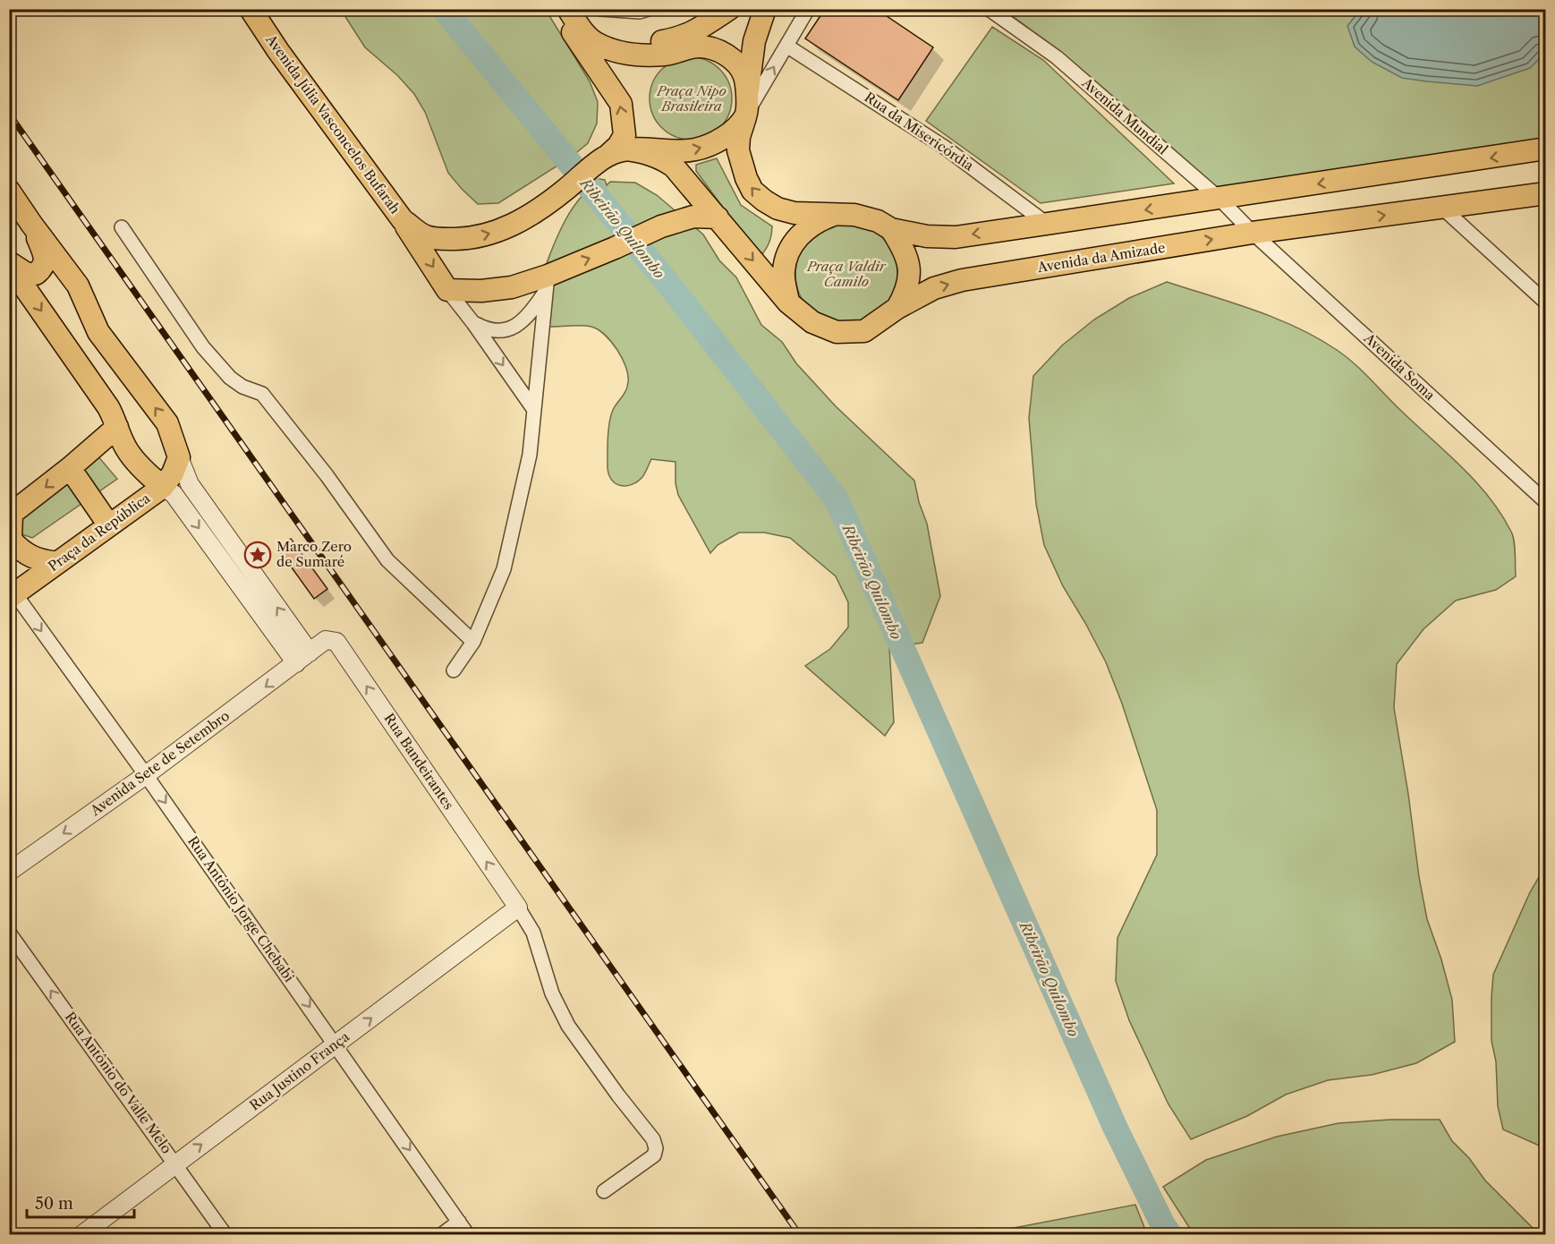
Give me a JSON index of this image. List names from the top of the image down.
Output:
{
  "streets": {
    "main road": ["Avenida Júlia Vasconcelos Bufarah", "Avenida da Amizade", "Praça da República"],
    "street": [
      "Avenida Mundial",
      "Rua da Misericórdia",
      "Avenida Soma",
      "Rua Bandeirantes",
      "Avenida Sete de Setembro",
      "Rua Antônio Jorge Chebabi",
      "Rua Justino França",
      "Rua Antônio do Valle Melo"
    ]
  },
  "crossings": [
    ["Avenida Mundial", "Avenida da Amizade"],
    ["Avenida Mundial", "Avenida Soma"],
    ["Avenida Júlia Vasconcelos Bufarah", "Avenida da Amizade"],
    ["Avenida da Amizade", "Avenida Soma"],
    ["Praça da República", "Rua Antônio Jorge Chebabi"],
    ["Rua Bandeirantes", "Avenida Sete de Setembro"],
    ["Rua Bandeirantes", "Rua Justino França"],
    ["Avenida Sete de Setembro", "Rua Antônio Jorge Chebabi"],
    ["Rua Antônio Jorge Chebabi", "Rua Justino França"],
    ["Rua Justino França", "Rua Antônio do Valle Melo"]
  ],
  "one_way": [
    "Avenida Sete de Setembro",
    "Rua Antônio Jorge Chebabi",
    "Rua Justino França",
    "Rua Antônio do Valle Melo"
  ],
  "water": ["Ribeirão Quilombo"],
  "parks": ["Praça Nipo Brasileira", "Praça Valdir Camilo"],
  "places": {
    "place": ["Marco Zero de Sumaré"]
  },
  "scale_bar": "50 m"
}
